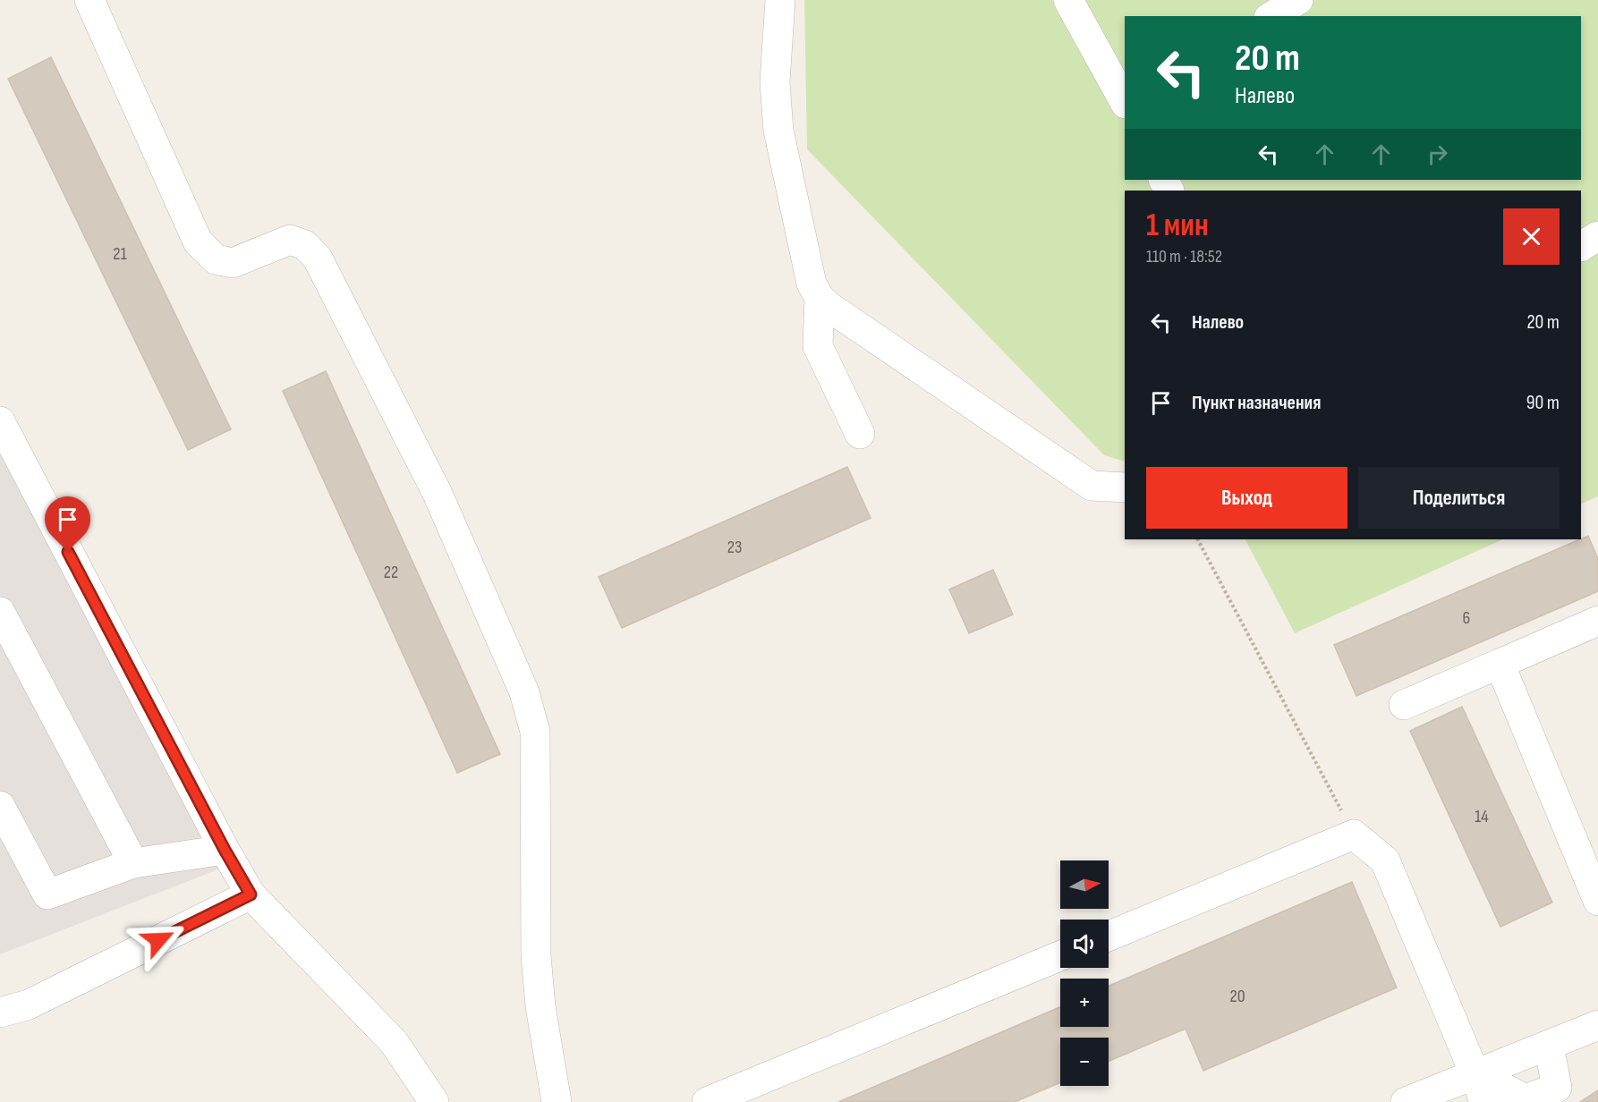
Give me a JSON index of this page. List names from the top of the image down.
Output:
{
  "house_numbers": [
    "21",
    "23",
    "22",
    "6",
    "14",
    "20"
  ],
  "north": "right",
  "page": {
    "turn": ["20 m", "Налево"],
    "heading": ["1 мин", "110 m · 18:52"],
    "list": [
      {
        "name": "Налево",
        "value": "20 m"
      },
      {
        "name": "Пункт назначения",
        "value": "90 m"
      }
    ],
    "buttons": ["Выход", "Поделиться"],
    "map_buttons": ["+", "−"]
  }
}
